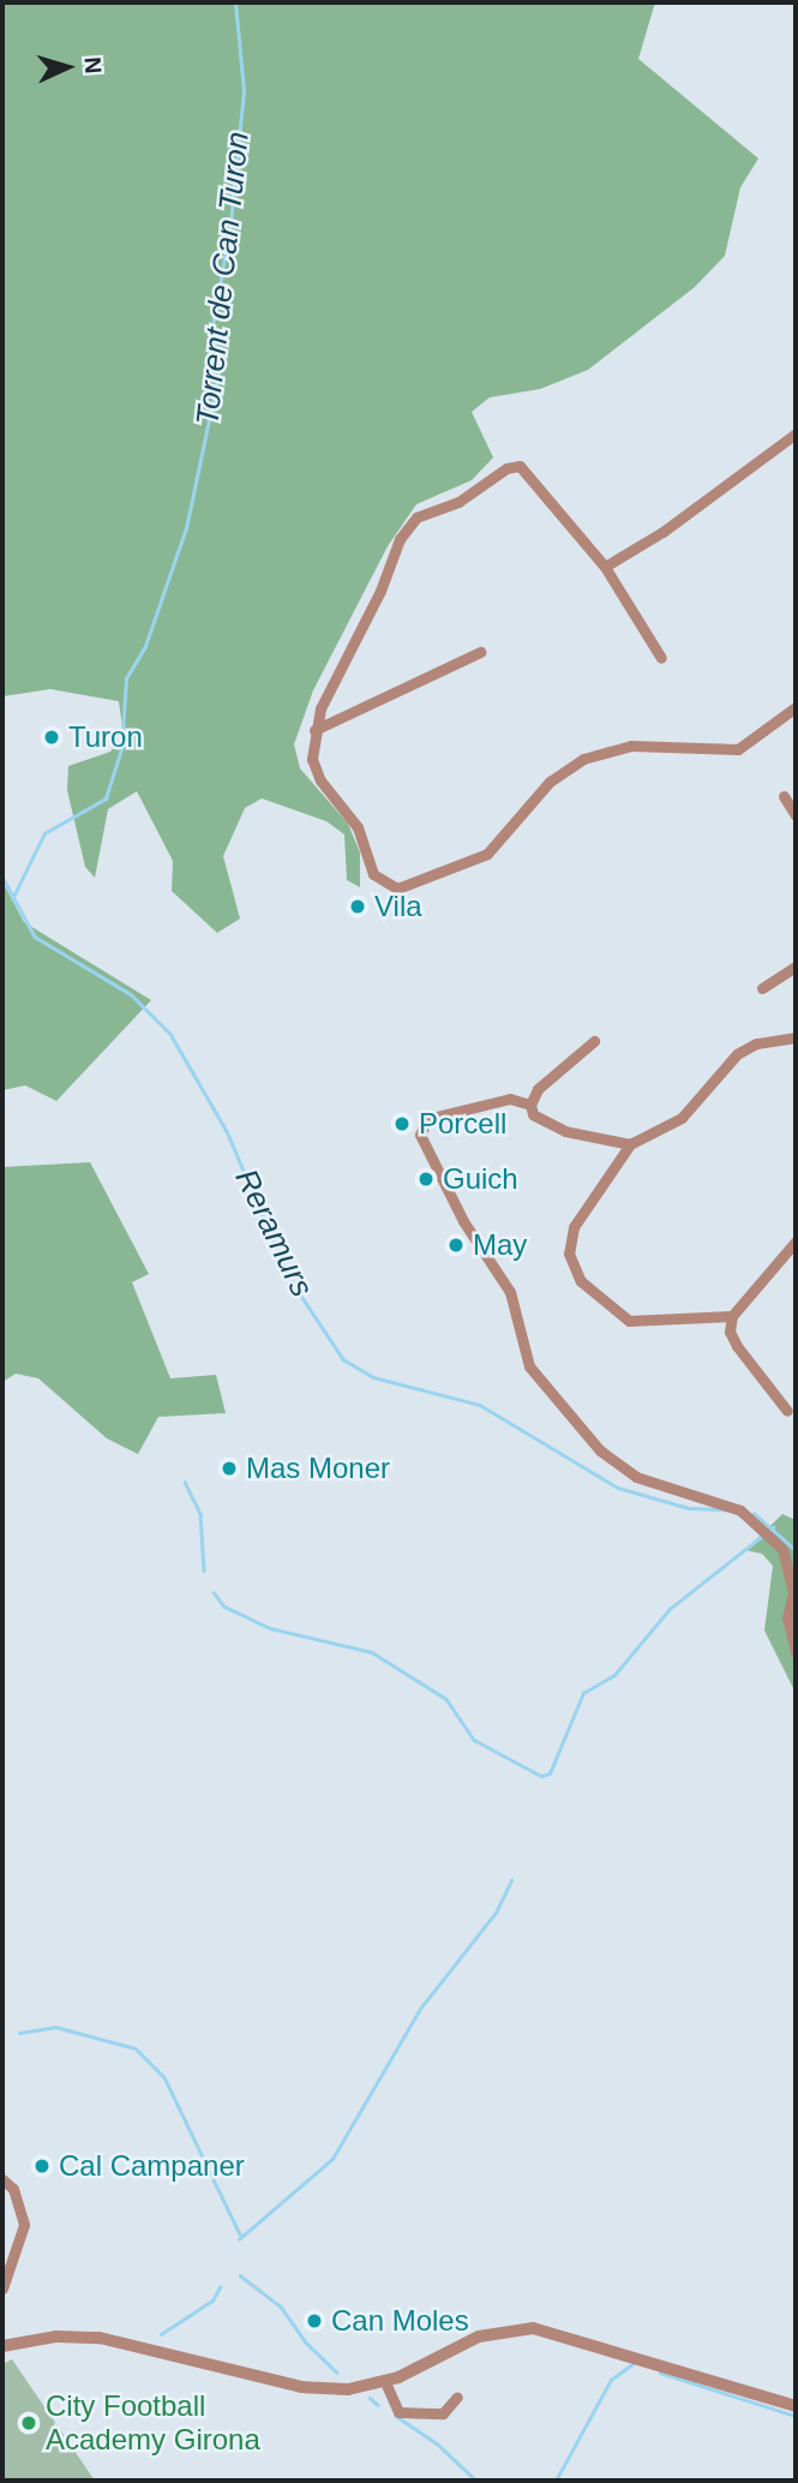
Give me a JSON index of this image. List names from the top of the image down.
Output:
{
  "water": ["Torrent de Can Turon", "Reramurs"],
  "places": [
    "Turon",
    "Vila",
    "Porcell",
    "Guich",
    "May",
    "Mas Moner",
    "Cal Campaner",
    "Can Moles",
    "City Football Academy Girona"
  ],
  "north": "right"
}
